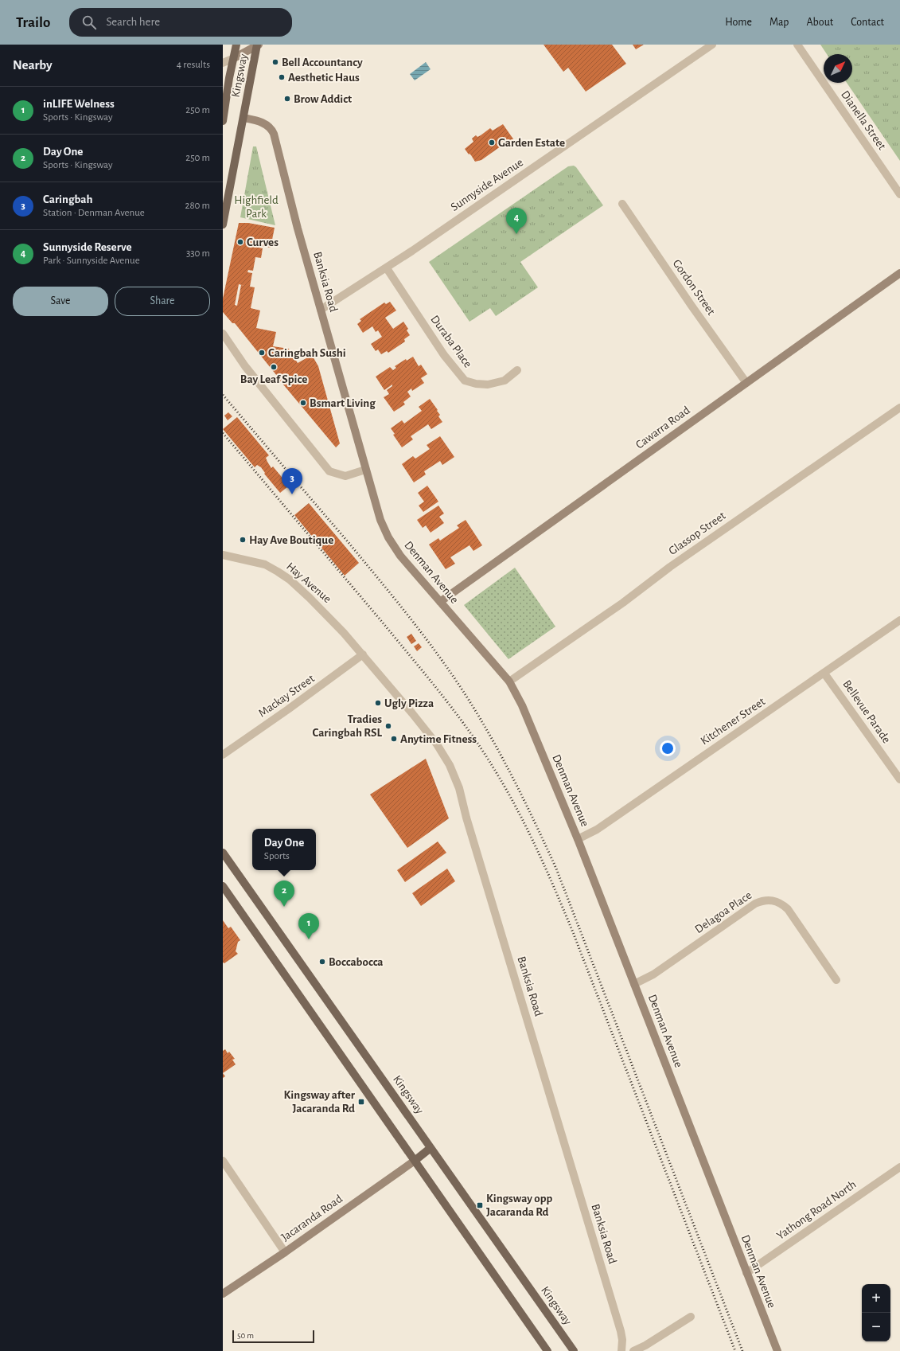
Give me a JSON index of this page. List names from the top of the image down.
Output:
{
  "streets": {
    "main road": ["Kingsway"],
    "street": [
      "Dianella Street",
      "Sunnyside Avenue",
      "Banksia Road",
      "Gordon Street",
      "Duraba Place",
      "Cawarra Road",
      "Glassop Street",
      "Denman Avenue",
      "Hay Avenue",
      "Mackay Street",
      "Bellevue Parade",
      "Kitchener Street",
      "Delagoa Place",
      "Yathong Road North",
      "Jacaranda Road"
    ]
  },
  "crossings": [
    ["Kingsway", "Banksia Road"],
    ["Sunnyside Avenue", "Banksia Road"],
    ["Sunnyside Avenue", "Duraba Place"],
    ["Banksia Road", "Denman Avenue"],
    ["Banksia Road", "Hay Avenue"],
    ["Banksia Road", "Mackay Street"],
    ["Gordon Street", "Cawarra Road"],
    ["Cawarra Road", "Denman Avenue"],
    ["Glassop Street", "Denman Avenue"],
    ["Denman Avenue", "Kitchener Street"],
    ["Denman Avenue", "Delagoa Place"],
    ["Denman Avenue", "Yathong Road North"],
    ["Hay Avenue", "Mackay Street"],
    ["Bellevue Parade", "Kitchener Street"]
  ],
  "parks": ["Highfield Park"],
  "places": {
    "other": [
      "Bell Accountancy",
      "Aesthetic Haus",
      "Brow Addict",
      "Garden Estate",
      "Curves",
      "Caringbah Sushi",
      "Bay Leaf Spice",
      "Bsmart Living",
      "Hay Ave Boutique",
      "Ugly Pizza",
      "Tradies Caringbah RSL",
      "Anytime Fitness",
      "Boccabocca"
    ],
    "transit": ["Kingsway after Jacaranda Rd", "Kingsway opp Jacaranda Rd"]
  },
  "scale_bar": "50 m",
  "north": "top right",
  "page": {
    "header": "Trailo",
    "search": "Search here",
    "nav": [
      "Home",
      "Map",
      "About",
      "Contact"
    ],
    "heading": ["Nearby", "4 results"],
    "list": [
      {
        "mark": "1",
        "name": "inLIFE Welness",
        "note": "Sports · Kingsway",
        "value": "250 m"
      },
      {
        "mark": "2",
        "name": "Day One",
        "note": "Sports · Kingsway",
        "value": "250 m"
      },
      {
        "mark": "3",
        "name": "Caringbah",
        "note": "Station · Denman Avenue",
        "value": "280 m"
      },
      {
        "mark": "4",
        "name": "Sunnyside Reserve",
        "note": "Park · Sunnyside Avenue",
        "value": "330 m"
      }
    ],
    "pins": [
      "4",
      "3",
      "2",
      "1"
    ],
    "buttons": ["Save", "Share"],
    "popup": ["Day One", "Sports"],
    "map_buttons": ["+", "−"],
    "scale": "50 m"
  }
}
